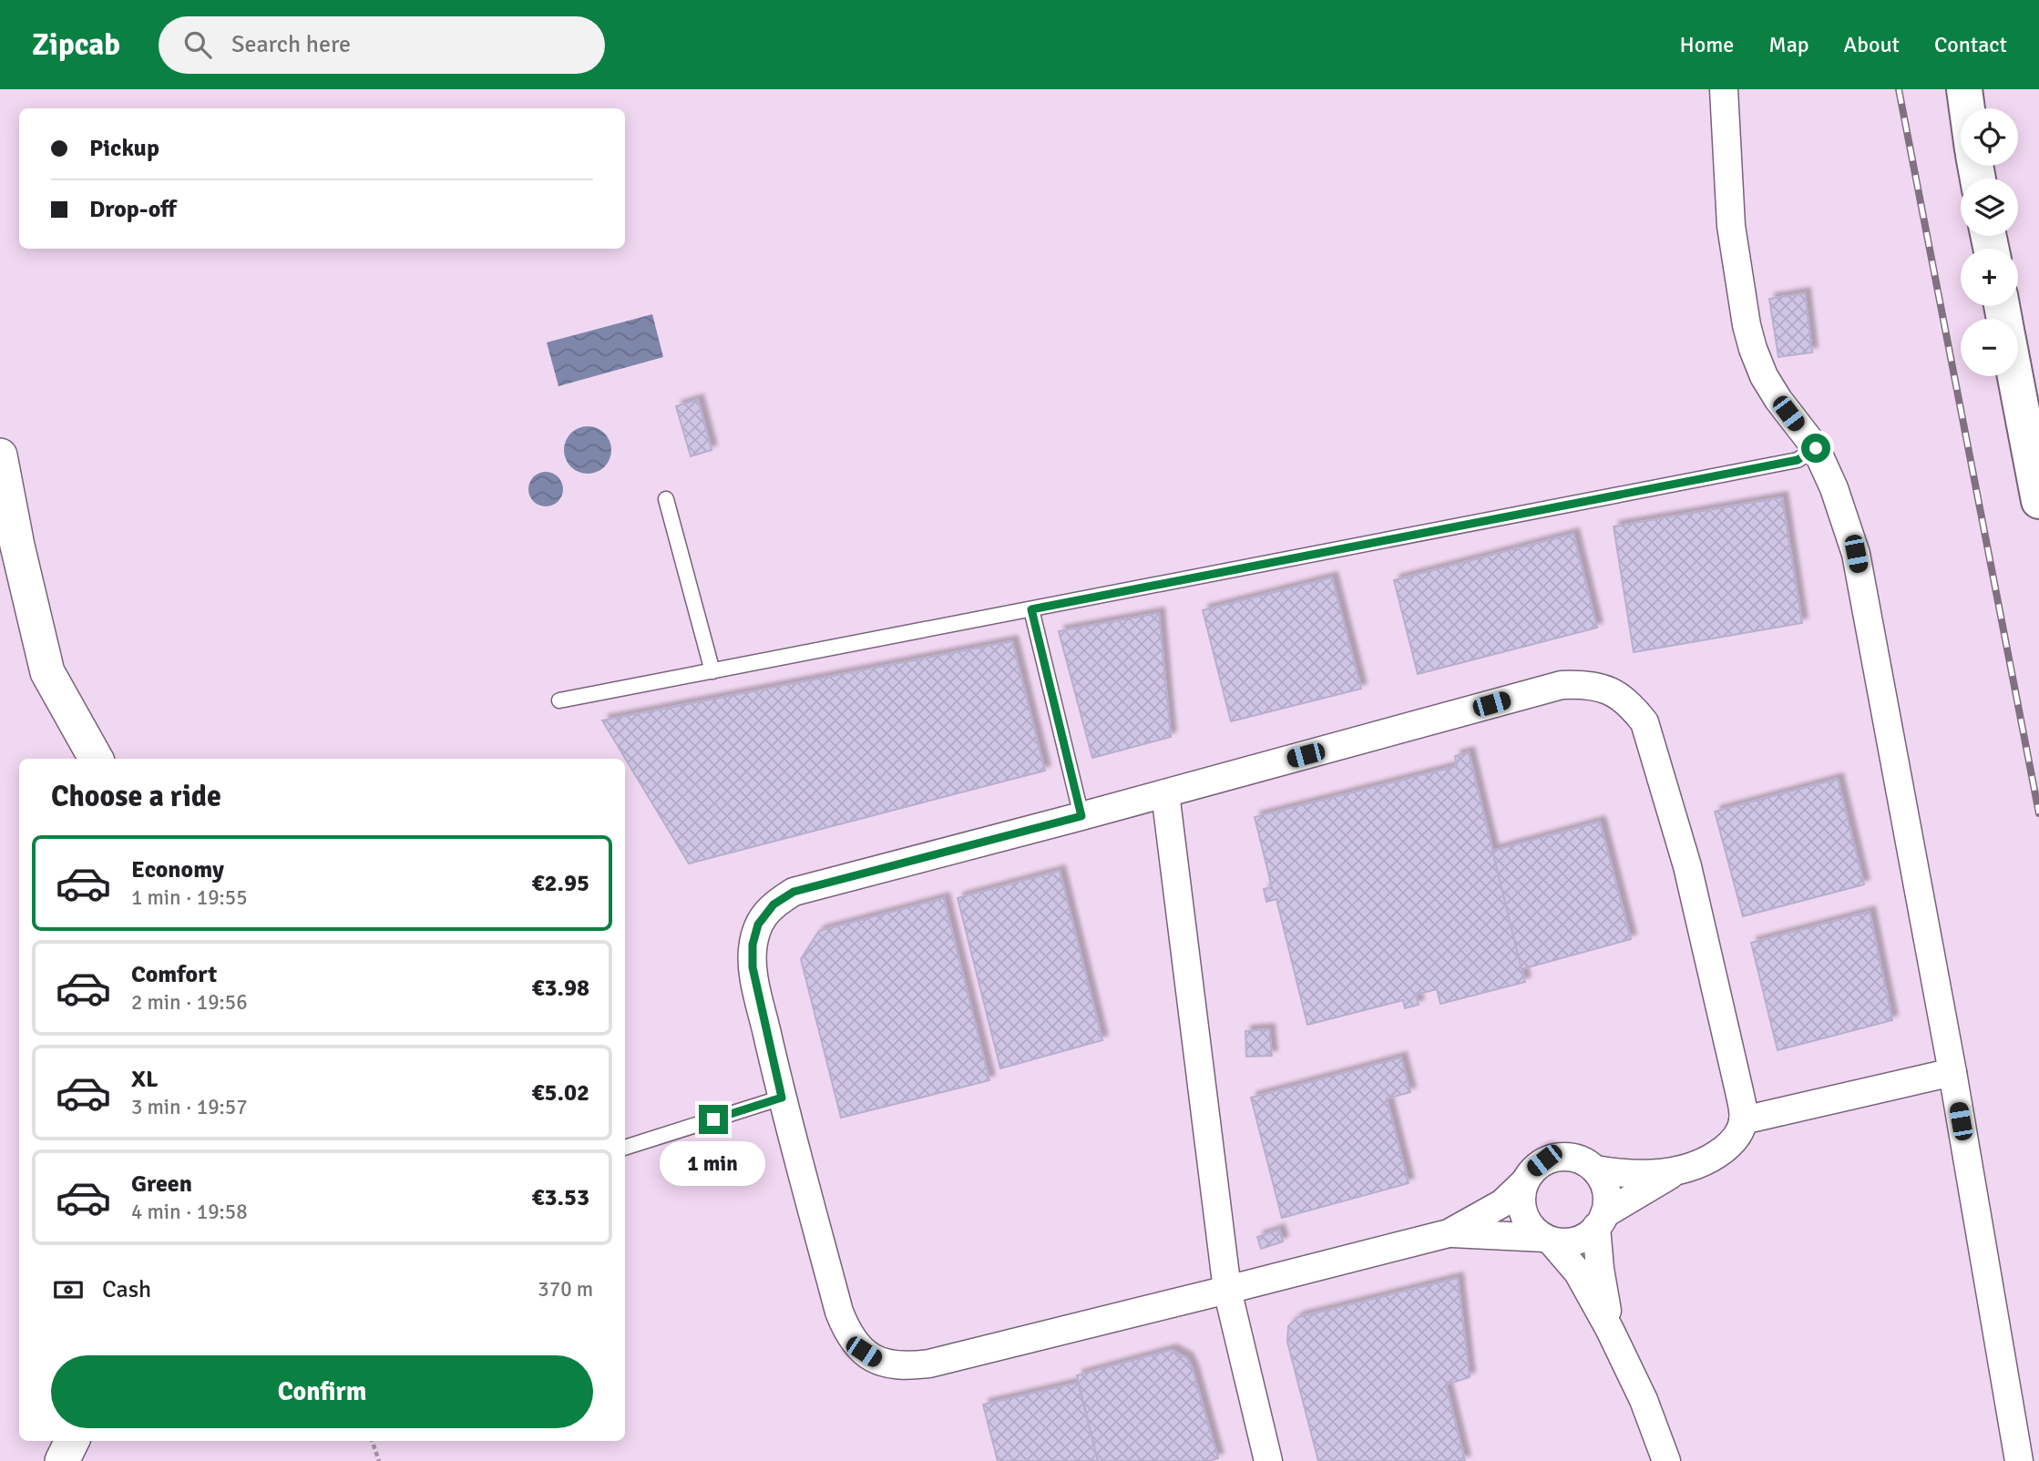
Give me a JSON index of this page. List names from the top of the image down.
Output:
{
  "page": {
    "header": "Zipcab",
    "search": "Search here",
    "nav": [
      "Home",
      "Map",
      "About",
      "Contact"
    ],
    "map_buttons": ["+", "−"],
    "banner": ["Pickup", "Drop-off"],
    "heading": "Choose a ride",
    "list": [
      {
        "name": "Economy",
        "note": "1 min · 19:55",
        "value": "€2.95"
      },
      {
        "name": "Comfort",
        "note": "2 min · 19:56",
        "value": "€3.98"
      },
      {
        "name": "XL",
        "note": "3 min · 19:57",
        "value": "€5.02"
      },
      {
        "name": "Green",
        "note": "4 min · 19:58",
        "value": "€3.53"
      }
    ],
    "bubble": "1 min",
    "pay": ["Cash", "370 m"],
    "buttons": "Confirm"
  }
}
